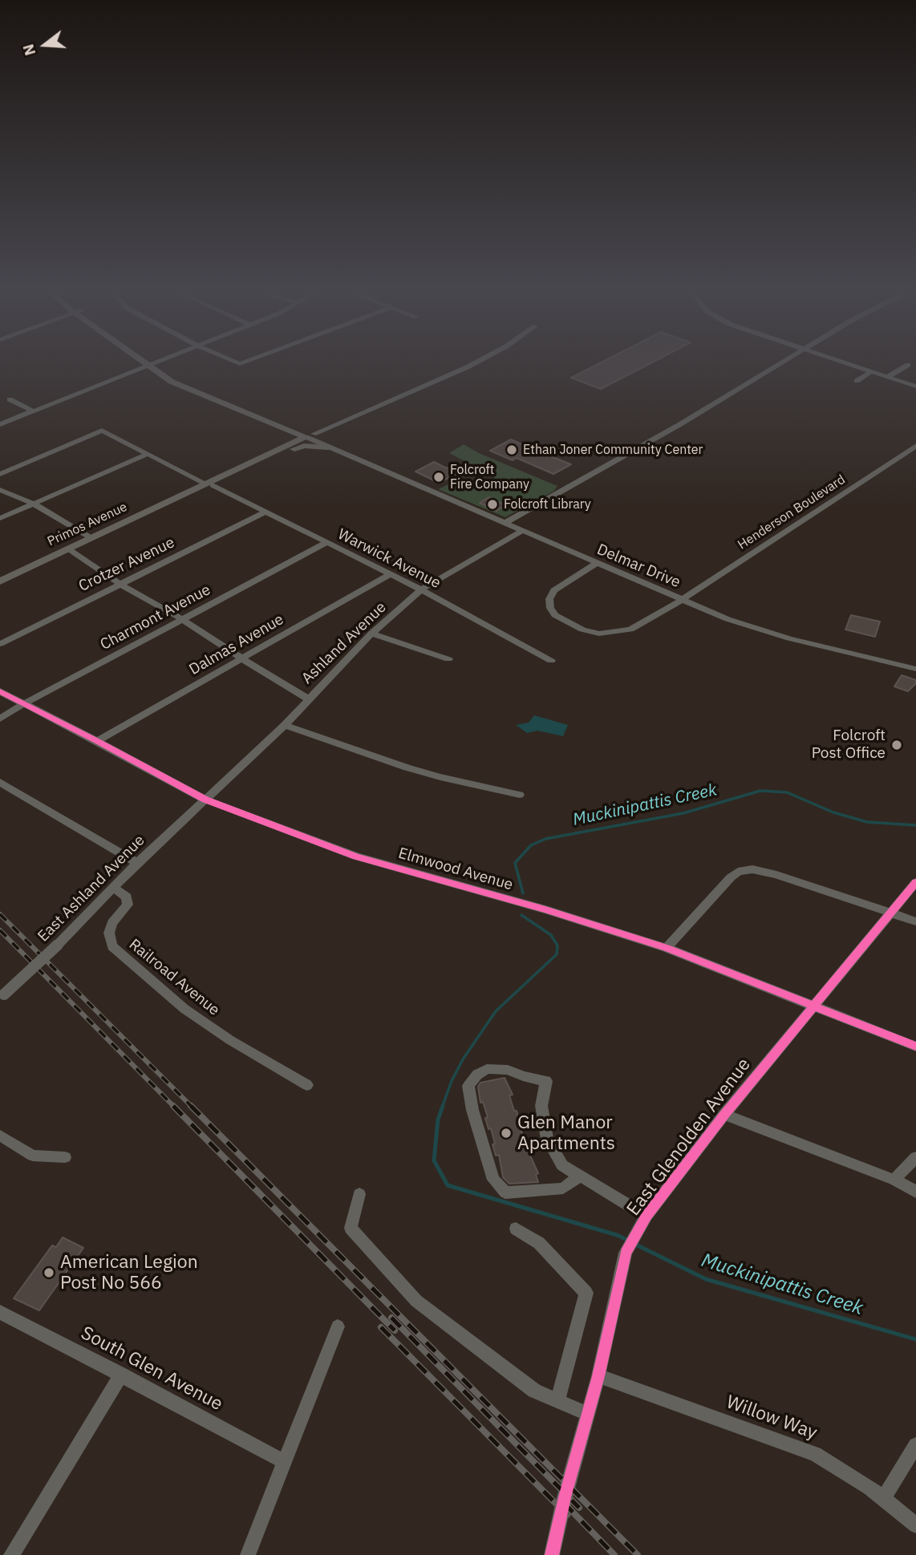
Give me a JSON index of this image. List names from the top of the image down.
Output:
{
  "streets": {
    "main road": ["Primos Avenue"],
    "street": [
      "Henderson Boulevard",
      "Warwick Avenue",
      "Crotzer Avenue",
      "Delmar Drive",
      "Charmont Avenue",
      "Ashland Avenue",
      "Dalmas Avenue",
      "Elmwood Avenue",
      "East Ashland Avenue",
      "Railroad Avenue",
      "East Glenolden Avenue",
      "South Glen Avenue",
      "Willow Way"
    ]
  },
  "crossings": [
    ["Henderson Boulevard", "Delmar Drive"],
    ["Primos Avenue", "Warwick Avenue"],
    ["Primos Avenue", "Delmar Drive"],
    ["Warwick Avenue", "Crotzer Avenue"],
    ["Warwick Avenue", "Charmont Avenue"],
    ["Warwick Avenue", "Ashland Avenue"],
    ["Warwick Avenue", "Dalmas Avenue"],
    ["Delmar Drive", "Ashland Avenue"],
    ["Charmont Avenue", "Elmwood Avenue"],
    ["Ashland Avenue", "Elmwood Avenue"],
    ["Ashland Avenue", "East Ashland Avenue"],
    ["Dalmas Avenue", "Elmwood Avenue"],
    ["Elmwood Avenue", "East Ashland Avenue"],
    ["Elmwood Avenue", "East Glenolden Avenue"],
    ["East Ashland Avenue", "Railroad Avenue"],
    ["East Glenolden Avenue", "Willow Way"]
  ],
  "water": ["Muckinipattis Creek"],
  "places": [
    "Ethan Joner Community Center",
    "Folcroft Fire Company",
    "Folcroft Library",
    "Folcroft Post Office",
    "Glen Manor Apartments",
    "American Legion Post No 566"
  ],
  "north": "left"
}
